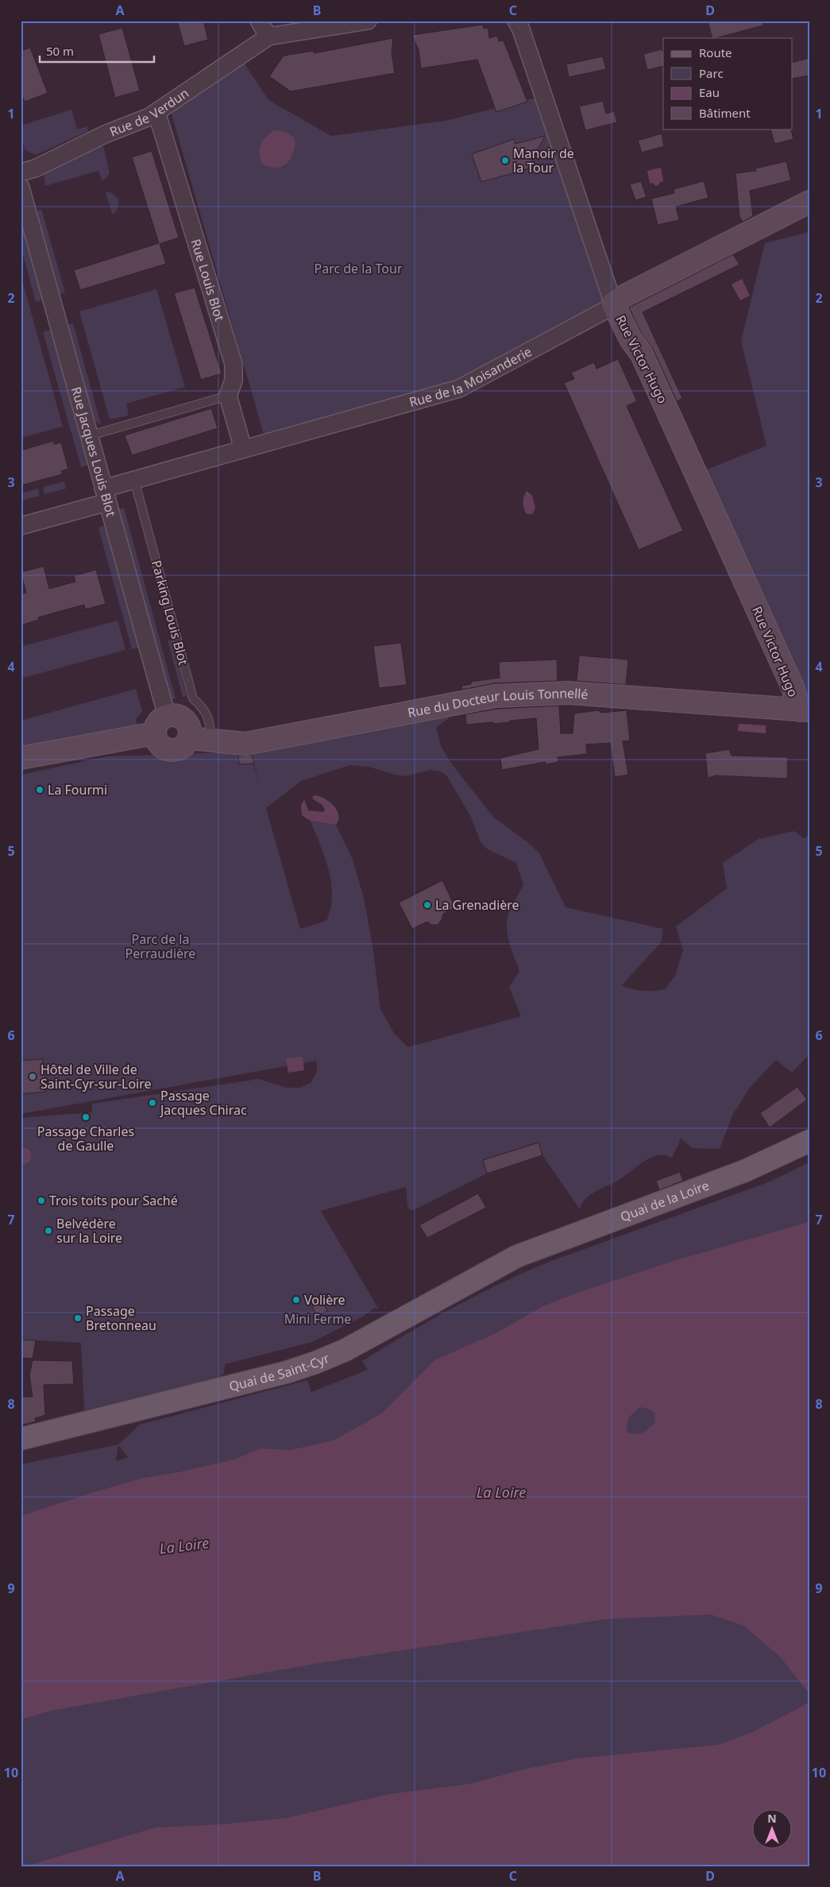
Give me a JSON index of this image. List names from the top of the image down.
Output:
{
  "streets": {
    "main road": ["Quai de la Loire", "Quai de Saint-Cyr"],
    "street": [
      "Rue de Verdun",
      "Rue Louis Blot",
      "Rue Victor Hugo",
      "Rue de la Moisanderie",
      "Rue Jacques Louis Blot",
      "Rue du Docteur Louis Tonnellé"
    ],
    "lane": ["Parking Louis Blot"]
  },
  "crossings": [
    ["Rue de Verdun", "Rue Louis Blot"],
    ["Rue Louis Blot", "Rue de la Moisanderie"],
    ["Rue Victor Hugo", "Rue de la Moisanderie"],
    ["Rue Victor Hugo", "Rue du Docteur Louis Tonnellé"],
    ["Rue de la Moisanderie", "Rue Jacques Louis Blot"],
    ["Rue de la Moisanderie", "Parking Louis Blot"],
    ["Parking Louis Blot", "Rue du Docteur Louis Tonnellé"],
    ["Quai de la Loire", "Quai de Saint-Cyr"]
  ],
  "water": ["La Loire"],
  "parks": ["Parc de la Tour", "Parc de la Perraudière", "Mini Ferme"],
  "places": [
    "Manoir de la Tour",
    "La Fourmi",
    "La Grenadière",
    "Hôtel de Ville de Saint-Cyr-sur-Loire",
    "Passage Jacques Chirac",
    "Passage Charles de Gaulle",
    "Trois toits pour Saché",
    "Belvédère sur la Loire",
    "Volière",
    "Passage Bretonneau"
  ],
  "legend": [
    "Route",
    "Parc",
    "Eau",
    "Bâtiment"
  ],
  "scale_bar": "50 m",
  "north": "top",
  "grid": {
    "columns": [
      "A",
      "B",
      "C",
      "D"
    ],
    "rows": [
      "1",
      "2",
      "3",
      "4",
      "5",
      "6",
      "7",
      "8",
      "9",
      "10"
    ]
  }
}
